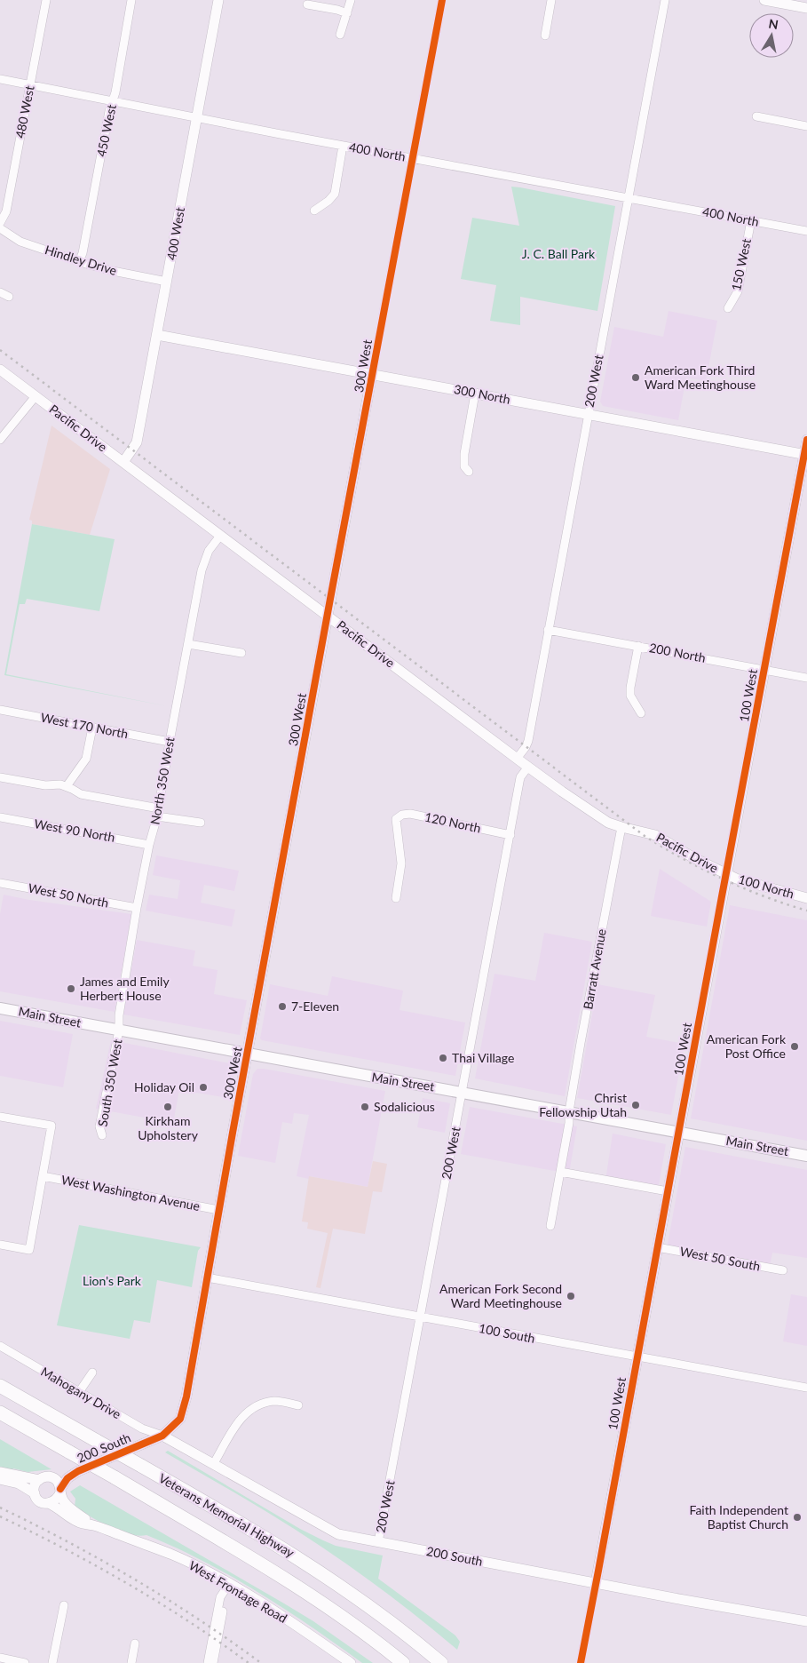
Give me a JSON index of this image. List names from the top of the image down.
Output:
{
  "streets": {
    "highway": ["Veterans Memorial Highway"],
    "main road": ["Main Street"],
    "street": [
      "480 West",
      "450 West",
      "400 North",
      "400 West",
      "Hindley Drive",
      "150 West",
      "300 West",
      "200 West",
      "300 North",
      "Pacific Drive",
      "200 North",
      "100 West",
      "West 170 North",
      "North 350 West",
      "120 North",
      "West 90 North",
      "100 North",
      "West 50 North",
      "Barratt Avenue",
      "South 350 West",
      "West Washington Avenue",
      "West 50 South",
      "100 South",
      "Mahogany Drive",
      "200 South",
      "West Frontage Road"
    ]
  },
  "crossings": [
    ["480 West", "400 North"],
    ["450 West", "400 North"],
    ["450 West", "Hindley Drive"],
    ["400 North", "400 West"],
    ["400 North", "150 West"],
    ["400 North", "300 West"],
    ["400 North", "200 West"],
    ["400 West", "Hindley Drive"],
    ["400 West", "300 North"],
    ["400 West", "Pacific Drive"],
    ["300 West", "300 North"],
    ["300 West", "Pacific Drive"],
    ["300 West", "Main Street"],
    ["300 West", "West Washington Avenue"],
    ["300 West", "100 South"],
    ["300 West", "Mahogany Drive"],
    ["300 West", "200 South"],
    ["200 West", "300 North"],
    ["200 West", "Pacific Drive"],
    ["200 West", "200 North"],
    ["200 West", "120 North"],
    ["200 West", "Main Street"],
    ["200 West", "100 South"],
    ["200 West", "200 South"],
    ["300 North", "100 West"],
    ["Pacific Drive", "100 West"],
    ["Pacific Drive", "North 350 West"],
    ["Pacific Drive", "100 North"],
    ["Pacific Drive", "Barratt Avenue"],
    ["200 North", "100 West"],
    ["100 West", "100 North"],
    ["100 West", "Main Street"],
    ["100 West", "West 50 South"],
    ["100 West", "100 South"],
    ["100 West", "200 South"],
    ["West 170 North", "North 350 West"],
    ["North 350 West", "West 90 North"],
    ["North 350 West", "West 50 North"],
    ["North 350 West", "Main Street"],
    ["North 350 West", "South 350 West"],
    ["Barratt Avenue", "Main Street"],
    ["Main Street", "South 350 West"],
    ["Mahogany Drive", "200 South"],
    ["200 South", "West Frontage Road"]
  ],
  "parks": ["J. C. Ball Park", "Lion's Park"],
  "places": [
    "American Fork Third Ward Meetinghouse",
    "James and Emily Herbert House",
    "7-Eleven",
    "American Fork Post Office",
    "Thai Village",
    "Holiday Oil",
    "Christ Fellowship Utah",
    "Kirkham Upholstery",
    "Sodalicious",
    "American Fork Second Ward Meetinghouse",
    "Faith Independent Baptist Church"
  ],
  "north": "top"
}
